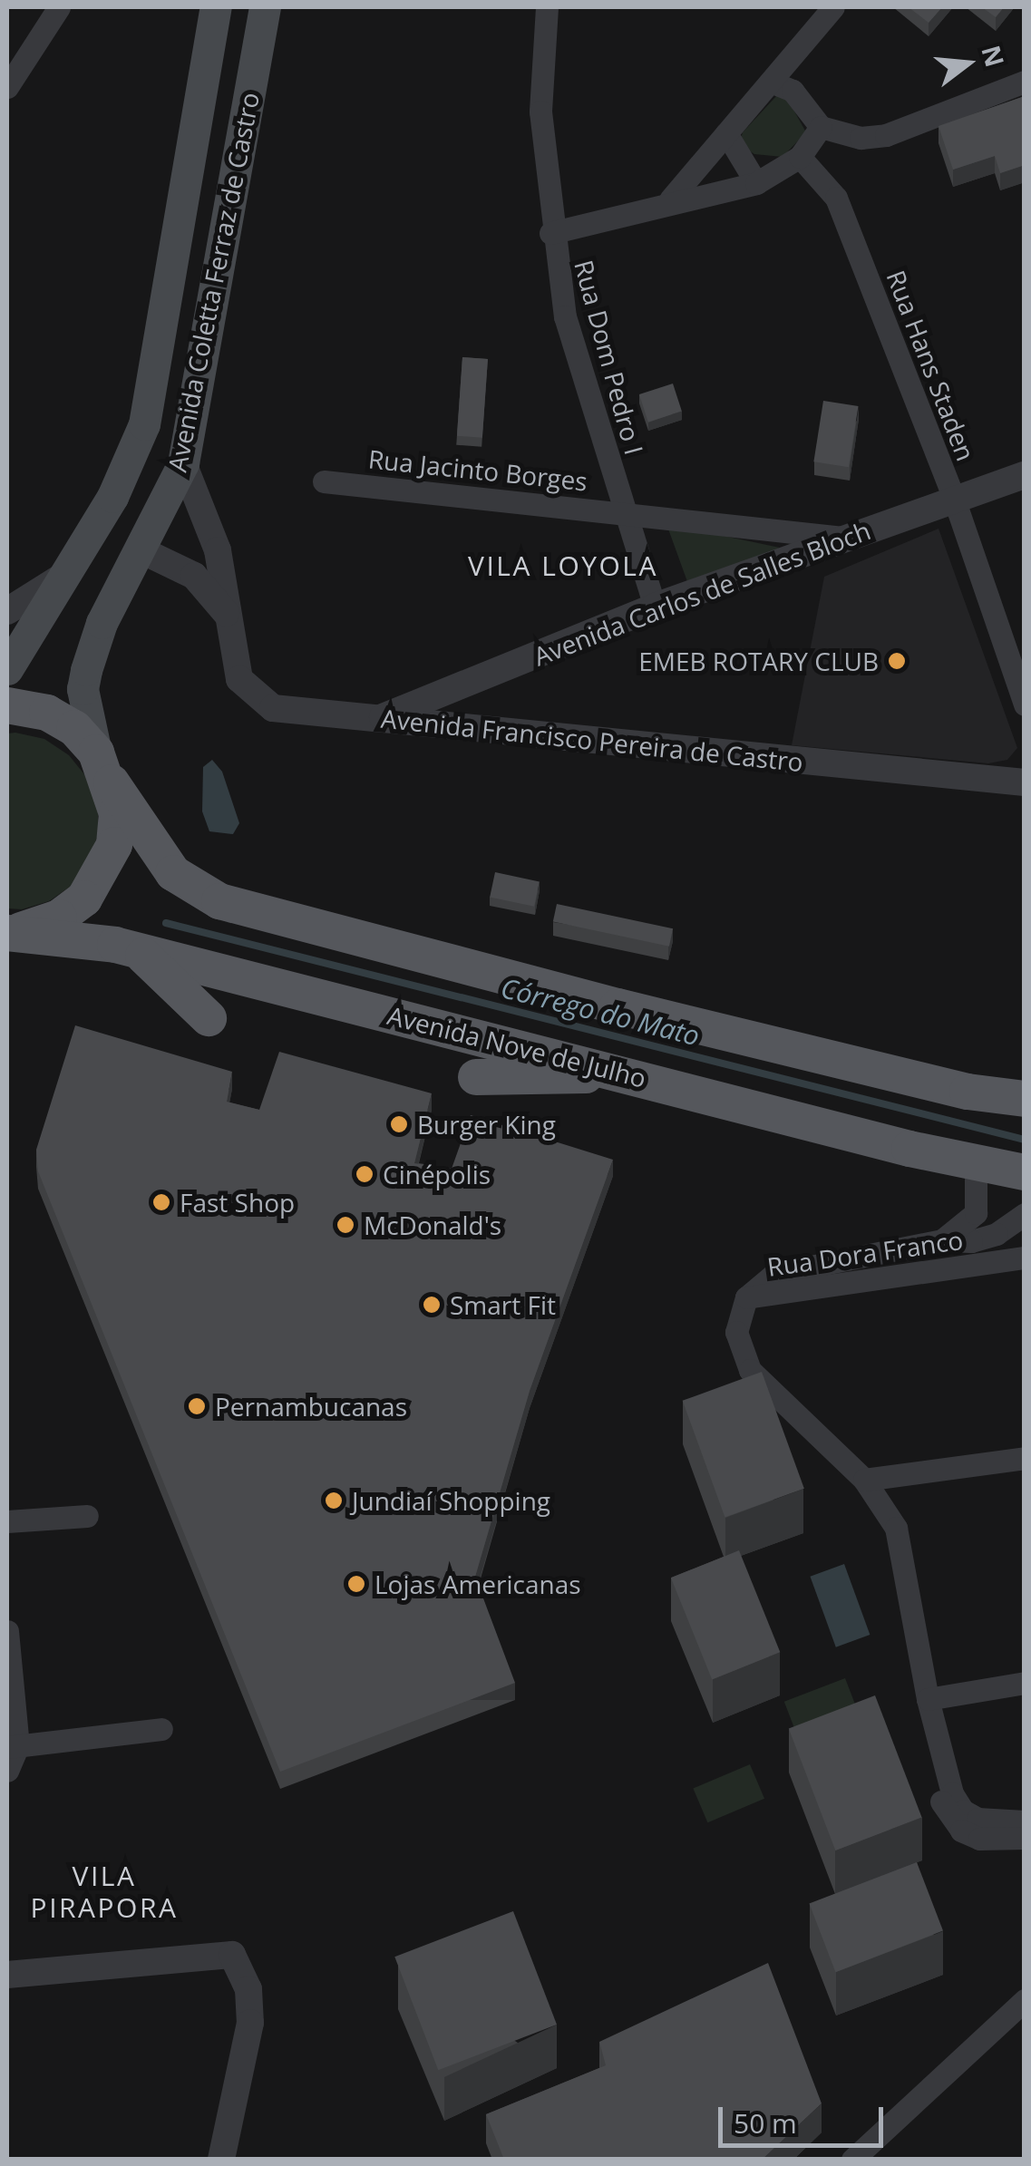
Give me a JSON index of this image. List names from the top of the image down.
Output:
{
  "streets": {
    "main road": ["Avenida Coletta Ferraz de Castro", "Avenida Nove de Julho"],
    "street": [
      "Rua Dom Pedro I",
      "Rua Hans Staden",
      "Rua Jacinto Borges",
      "Avenida Carlos de Salles Bloch",
      "Avenida Francisco Pereira de Castro",
      "Rua Dora Franco"
    ]
  },
  "crossings": [
    ["Avenida Coletta Ferraz de Castro", "Avenida Francisco Pereira de Castro"],
    ["Rua Dom Pedro I", "Rua Jacinto Borges"],
    ["Rua Dom Pedro I", "Avenida Carlos de Salles Bloch"],
    ["Rua Hans Staden", "Avenida Carlos de Salles Bloch"],
    ["Rua Jacinto Borges", "Avenida Carlos de Salles Bloch"],
    ["Avenida Carlos de Salles Bloch", "Avenida Francisco Pereira de Castro"]
  ],
  "districts": ["VILA LOYOLA", "VILA PIRAPORA"],
  "water": ["Córrego do Mato"],
  "places": [
    "EMEB ROTARY CLUB",
    "Burger King",
    "Cinépolis",
    "Fast Shop",
    "McDonald's",
    "Smart Fit",
    "Pernambucanas",
    "Jundiaí Shopping",
    "Lojas Americanas"
  ],
  "scale_bar": "50 m",
  "north": "right"
}
